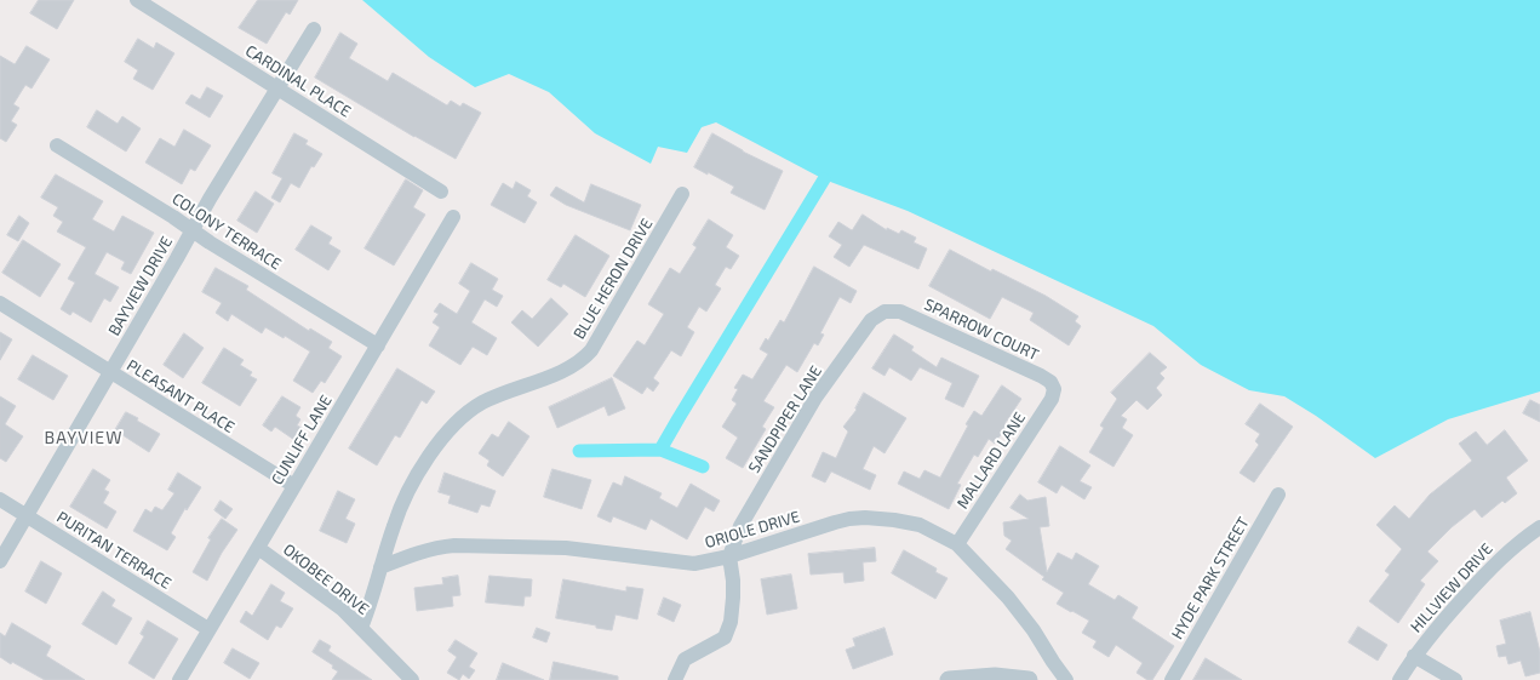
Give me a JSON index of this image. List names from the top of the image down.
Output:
{
  "streets": {
    "street": [
      "CARDINAL PLACE",
      "COLONY TERRACE",
      "BLUE HERON DRIVE",
      "BAYVIEW DRIVE",
      "SPARROW COURT",
      "PLEASANT PLACE",
      "SANDPIPER LANE",
      "CUNLIFF LANE",
      "MALLARD LANE",
      "ORIOLE DRIVE",
      "PURITAN TERRACE",
      "HYDE PARK STREET",
      "OKOBEE DRIVE",
      "HILLVIEW DRIVE"
    ]
  },
  "crossings": [
    ["CARDINAL PLACE", "BAYVIEW DRIVE"],
    ["COLONY TERRACE", "BAYVIEW DRIVE"],
    ["COLONY TERRACE", "CUNLIFF LANE"],
    ["BLUE HERON DRIVE", "ORIOLE DRIVE"],
    ["BLUE HERON DRIVE", "OKOBEE DRIVE"],
    ["BAYVIEW DRIVE", "PLEASANT PLACE"],
    ["BAYVIEW DRIVE", "PURITAN TERRACE"],
    ["SPARROW COURT", "SANDPIPER LANE"],
    ["SPARROW COURT", "MALLARD LANE"],
    ["PLEASANT PLACE", "CUNLIFF LANE"],
    ["SANDPIPER LANE", "ORIOLE DRIVE"],
    ["CUNLIFF LANE", "PURITAN TERRACE"],
    ["CUNLIFF LANE", "OKOBEE DRIVE"],
    ["MALLARD LANE", "ORIOLE DRIVE"]
  ],
  "districts": ["BAYVIEW"]
}
